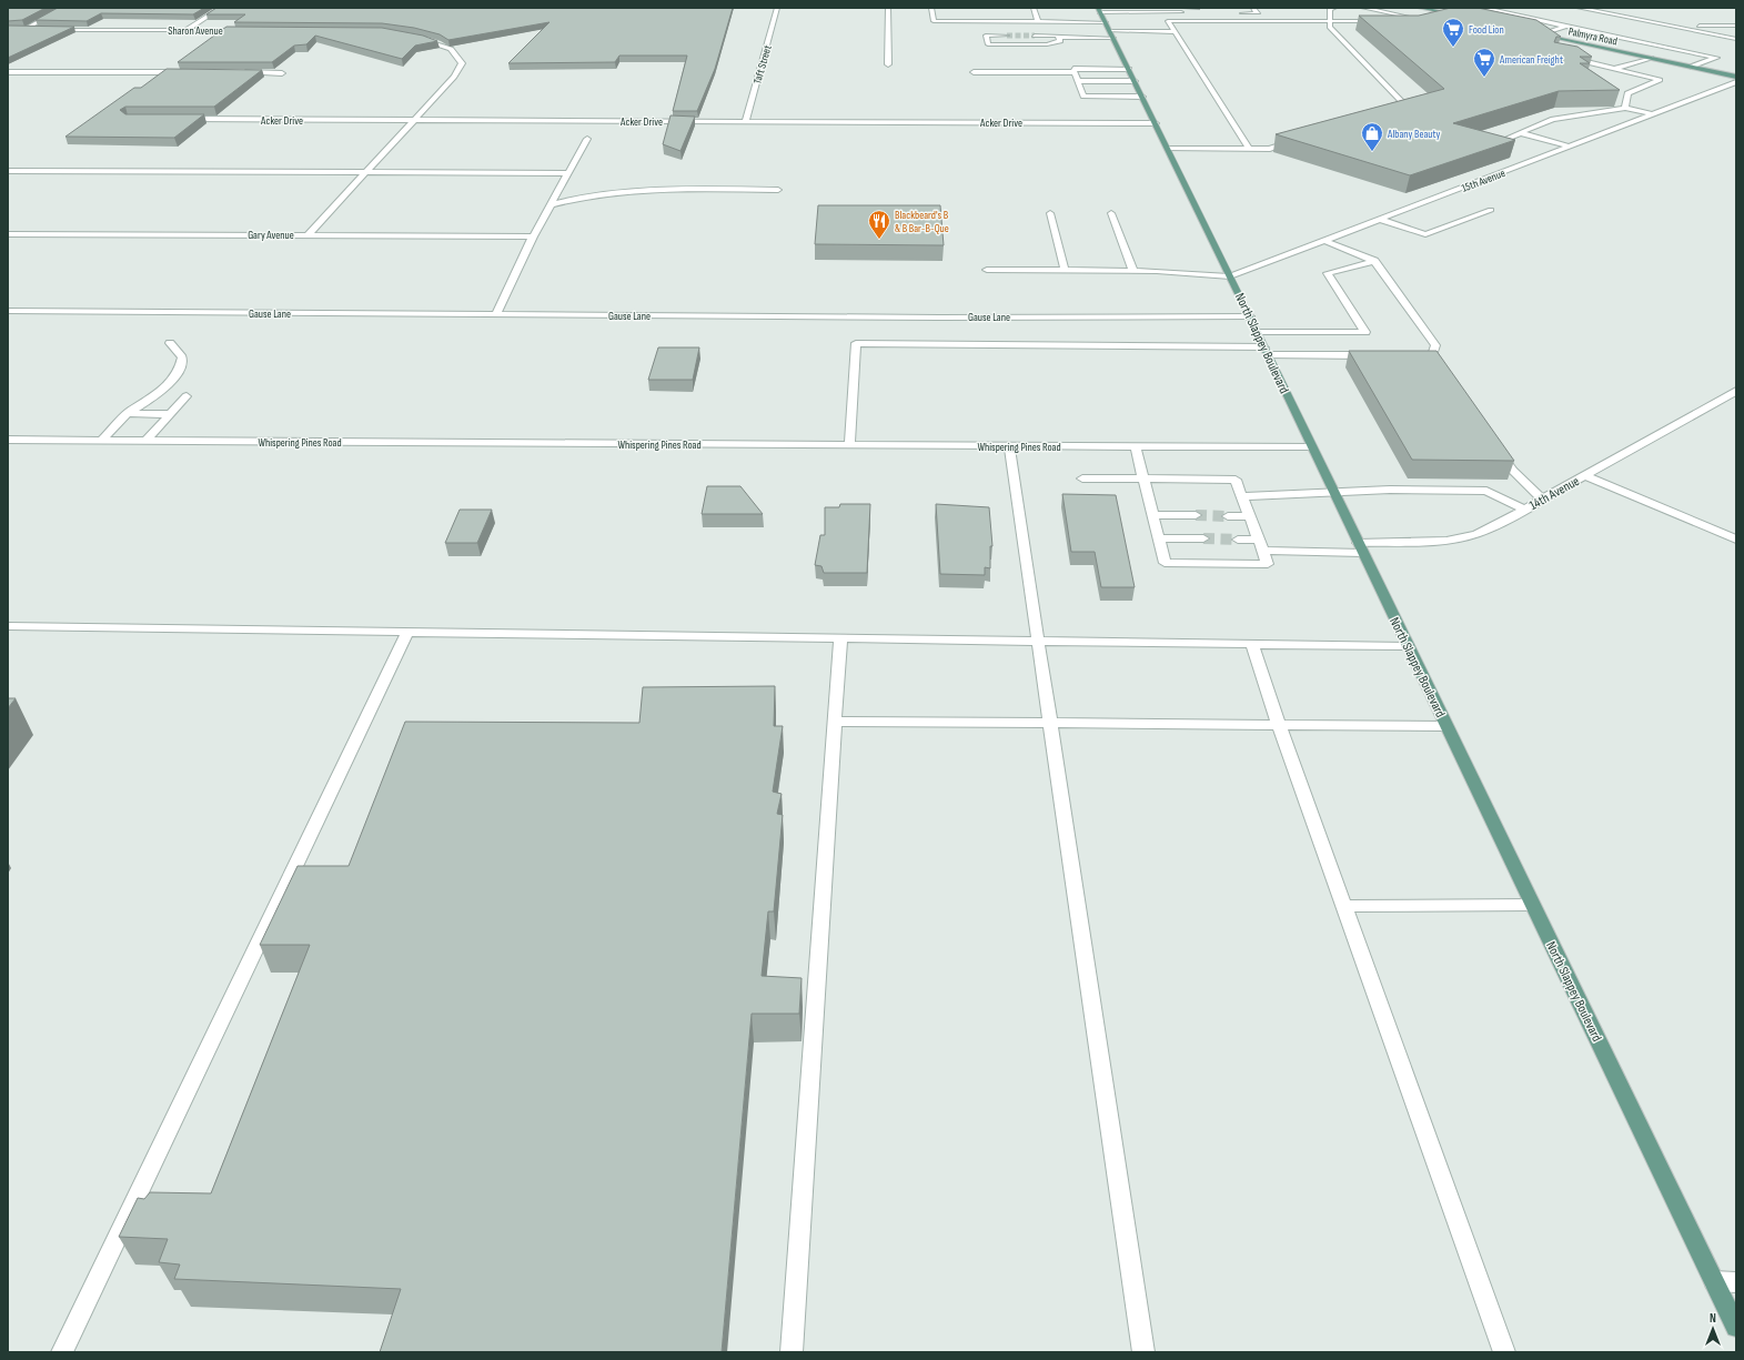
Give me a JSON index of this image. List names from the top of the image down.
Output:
{
  "streets": {
    "main road": ["Palmyra Road", "North Slappey Boulevard"],
    "street": [
      "Sharon Avenue",
      "Taft Street",
      "Acker Drive",
      "15th Avenue",
      "Gary Avenue",
      "Gause Lane",
      "Whispering Pines Road",
      "14th Avenue"
    ]
  },
  "crossings": [
    ["Taft Street", "Acker Drive"],
    ["Acker Drive", "North Slappey Boulevard"],
    ["15th Avenue", "North Slappey Boulevard"],
    ["Gause Lane", "North Slappey Boulevard"],
    ["North Slappey Boulevard", "Whispering Pines Road"],
    ["North Slappey Boulevard", "14th Avenue"]
  ],
  "places": {
    "supermarket": ["Food Lion", "American Freight"],
    "shop": ["Albany Beauty"],
    "restaurant": ["Blackbeard's B & B Bar-B-Que"]
  },
  "north": "top"
}
